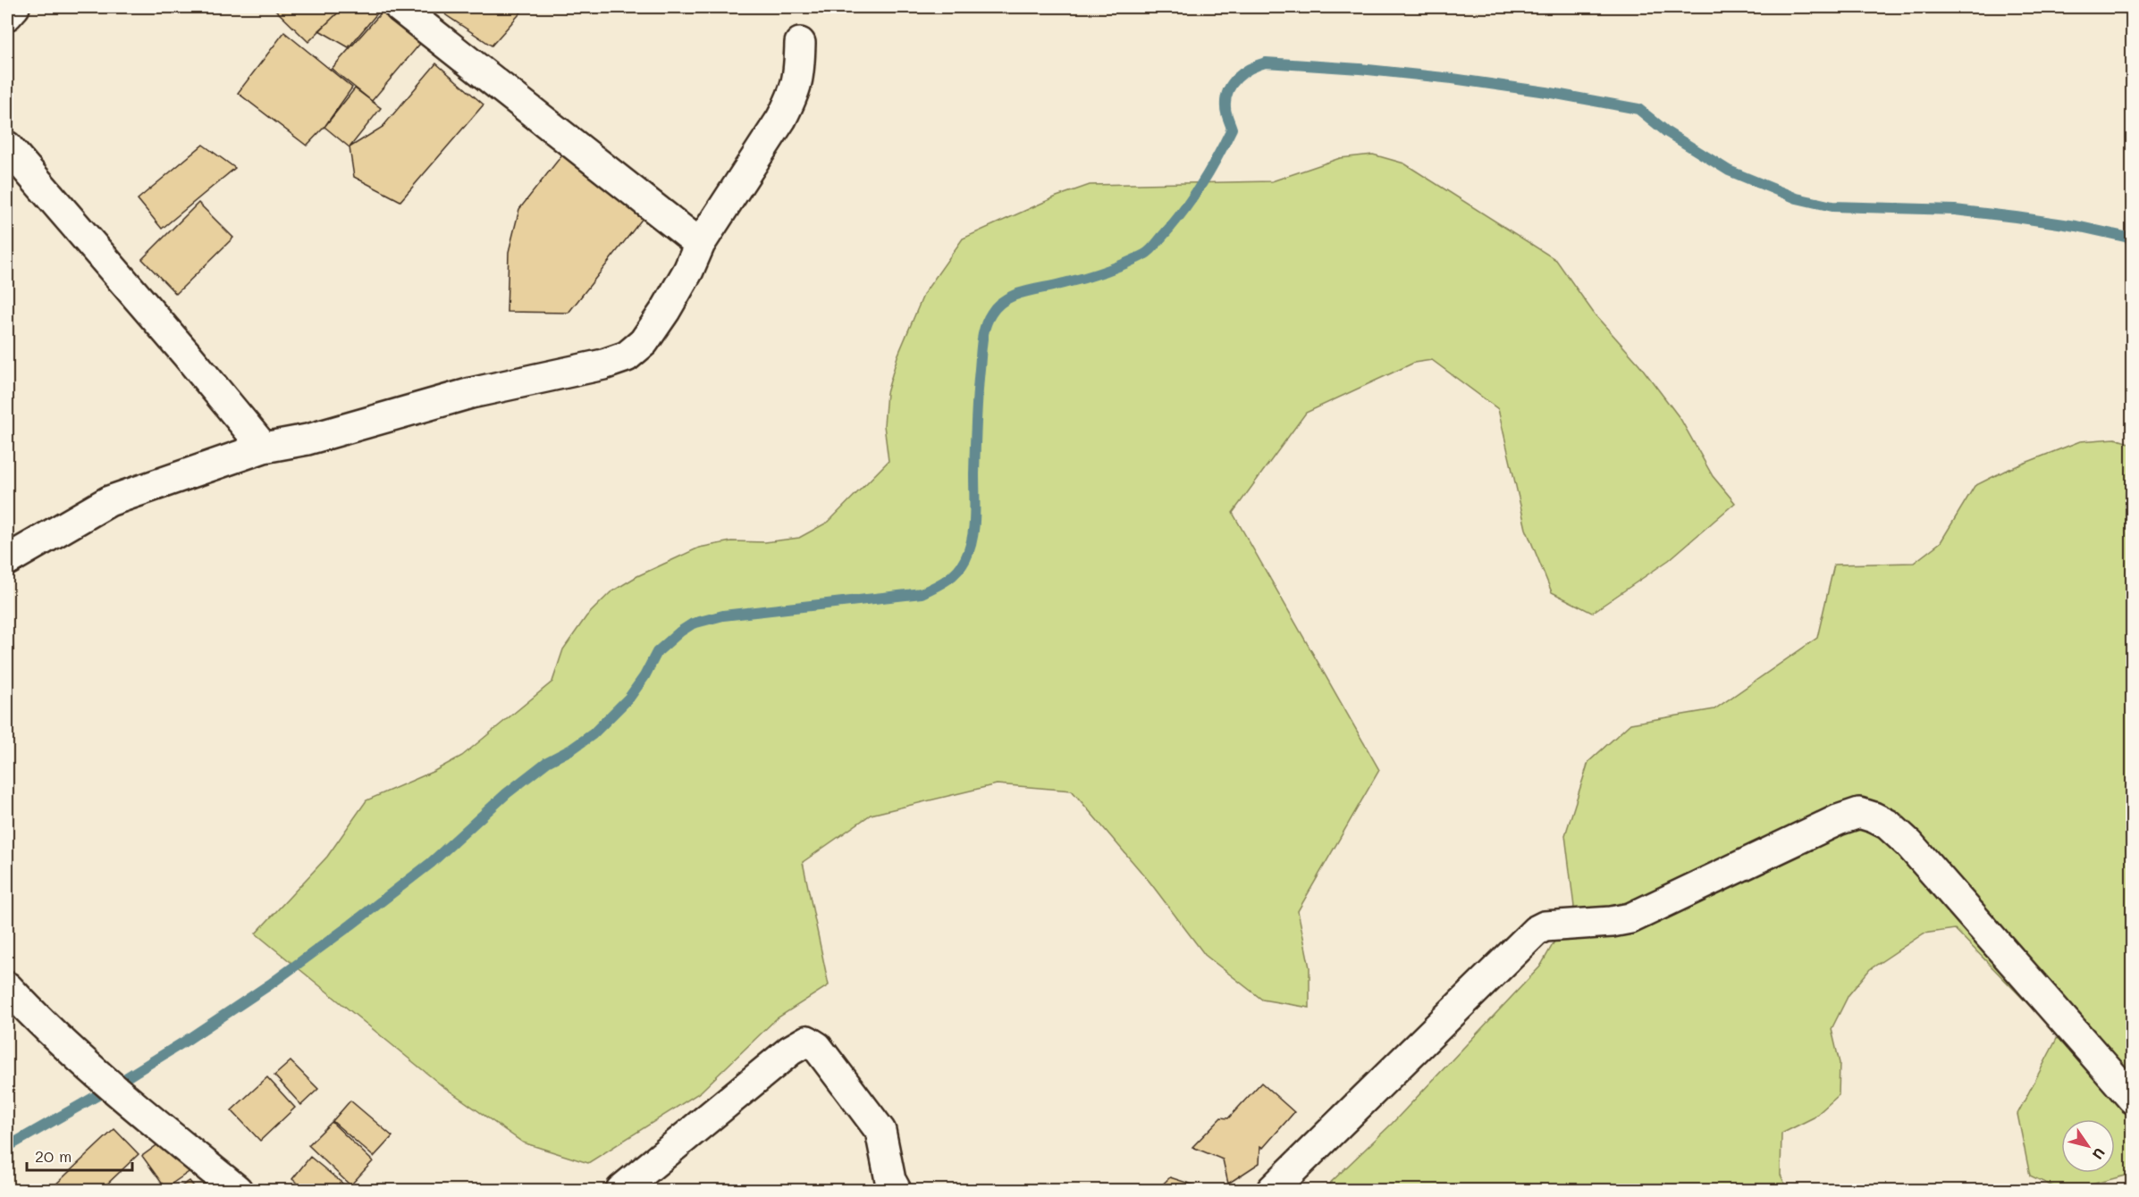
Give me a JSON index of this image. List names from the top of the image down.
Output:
{
  "scale_bar": "20 m",
  "north": "bottom right"
}
